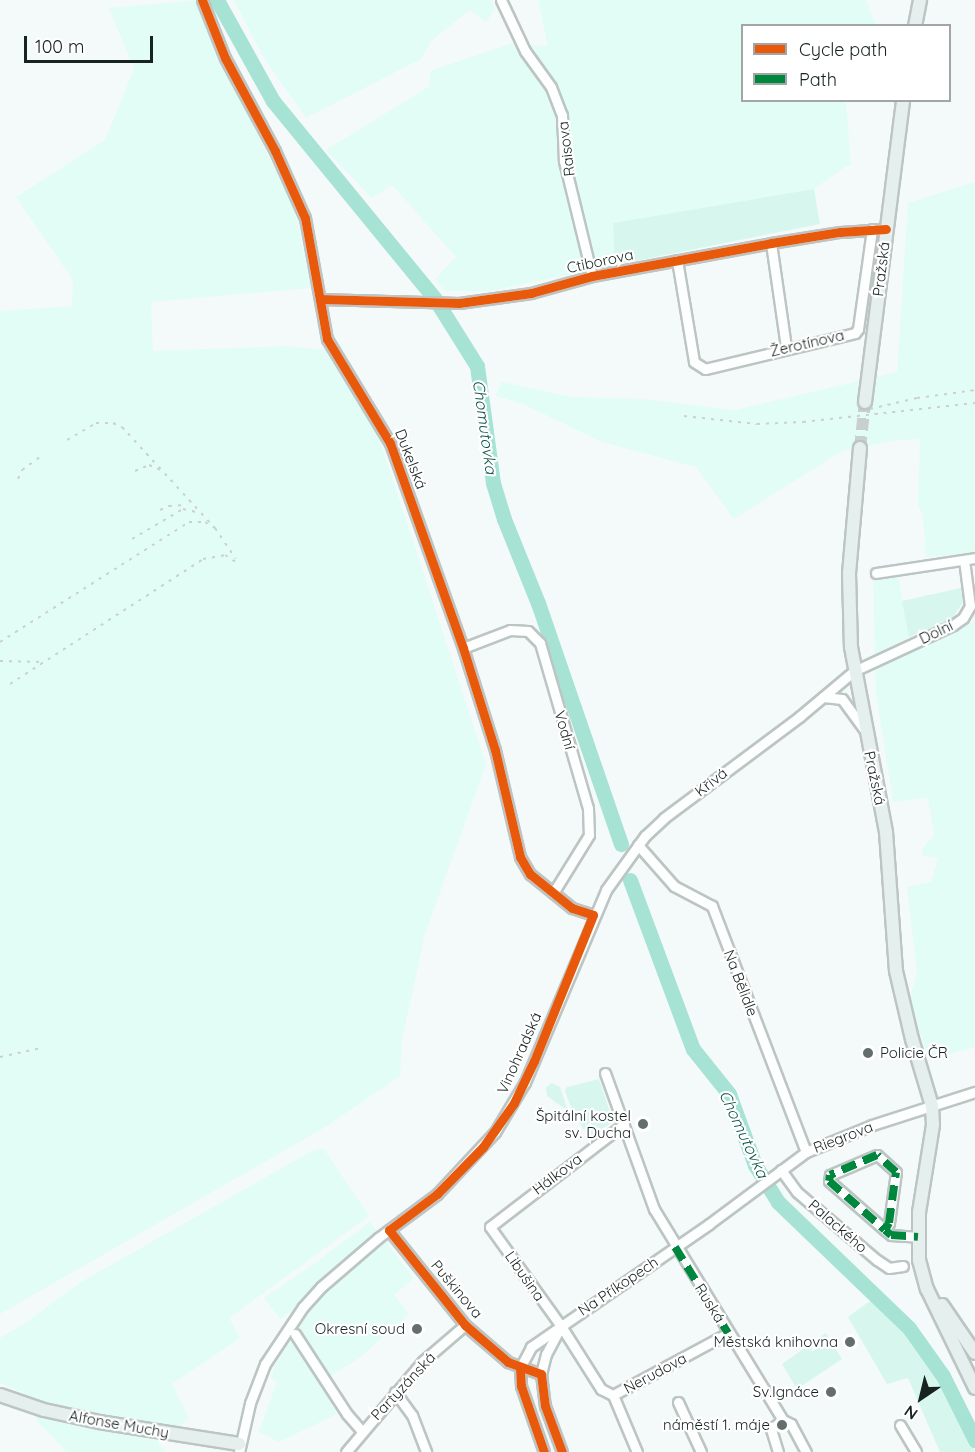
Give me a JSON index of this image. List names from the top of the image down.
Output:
{
  "streets": {
    "main road": ["Pražská", "Alfonse Muchy"],
    "street": [
      "Raisova",
      "Ctiborova",
      "Žerotínova",
      "Dukelská",
      "Dolní",
      "Vodní",
      "Křivá",
      "Na Bělidle",
      "Vinohradská",
      "Riegrova",
      "Hálkova",
      "Palackého",
      "Libušina",
      "Na Příkopech",
      "Puškinova",
      "Ruská",
      "Nerudova",
      "Partyzánská"
    ]
  },
  "crossings": [
    ["Raisova", "Ctiborova"],
    ["Ctiborova", "Pražská"],
    ["Ctiborova", "Žerotínova"],
    ["Ctiborova", "Dukelská"],
    ["Pražská", "Dolní"],
    ["Pražská", "Křivá"],
    ["Pražská", "Riegrova"],
    ["Dukelská", "Vodní"],
    ["Dukelská", "Křivá"],
    ["Dukelská", "Vinohradská"],
    ["Dolní", "Křivá"],
    ["Křivá", "Na Bělidle"],
    ["Křivá", "Vinohradská"],
    ["Na Bělidle", "Riegrova"],
    ["Vinohradská", "Puškinova"],
    ["Vinohradská", "Alfonse Muchy"],
    ["Riegrova", "Palackého"],
    ["Riegrova", "Na Příkopech"],
    ["Riegrova", "Ruská"],
    ["Hálkova", "Libušina"],
    ["Libušina", "Na Příkopech"],
    ["Libušina", "Nerudova"],
    ["Na Příkopech", "Puškinova"],
    ["Na Příkopech", "Ruská"],
    ["Puškinova", "Partyzánská"],
    ["Ruská", "Nerudova"]
  ],
  "water": ["Chomutovka"],
  "places": [
    "Policie ČR",
    "Špitální kostel sv. Ducha",
    "Okresní soud",
    "Městská knihovna",
    "Sv.Ignáce",
    "náměstí 1. máje"
  ],
  "legend": ["Cycle path", "Path"],
  "scale_bar": "100 m",
  "north": "bottom left"
}
